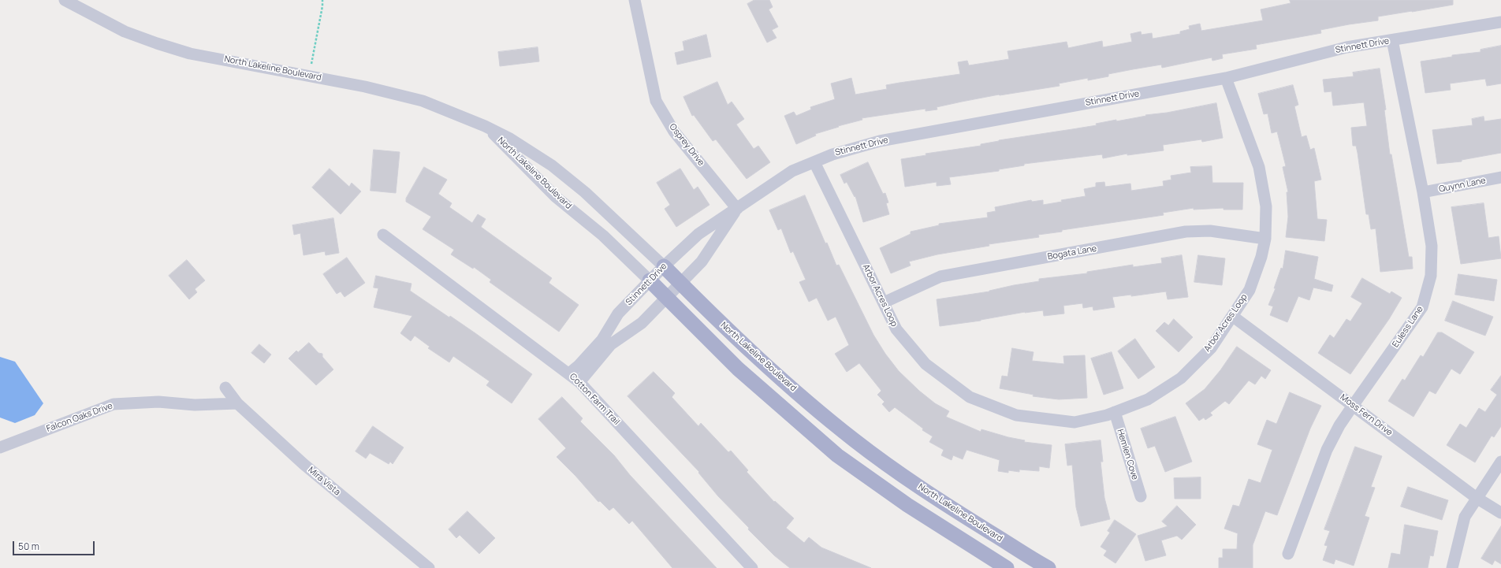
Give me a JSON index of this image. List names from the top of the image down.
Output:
{
  "streets": {
    "main road": ["North Lakeline Boulevard"],
    "street": [
      "Stinnett Drive",
      "Osprey Drive",
      "Quynn Lane",
      "Bogata Lane",
      "Arbor Acres Loop",
      "Euless Lane",
      "Cotton Farm Trail",
      "Moss Fern Drive",
      "Falcon Oaks Drive",
      "Hemlen Cove",
      "Mira Vista"
    ]
  },
  "crossings": [
    ["Stinnett Drive", "North Lakeline Boulevard"],
    ["Stinnett Drive", "Osprey Drive"],
    ["Stinnett Drive", "Arbor Acres Loop"],
    ["Stinnett Drive", "Euless Lane"],
    ["Stinnett Drive", "Cotton Farm Trail"],
    ["Quynn Lane", "Euless Lane"],
    ["Bogata Lane", "Arbor Acres Loop"],
    ["Arbor Acres Loop", "Moss Fern Drive"],
    ["Arbor Acres Loop", "Hemlen Cove"],
    ["Euless Lane", "Moss Fern Drive"],
    ["Falcon Oaks Drive", "Mira Vista"]
  ],
  "scale_bar": "50 m"
}
